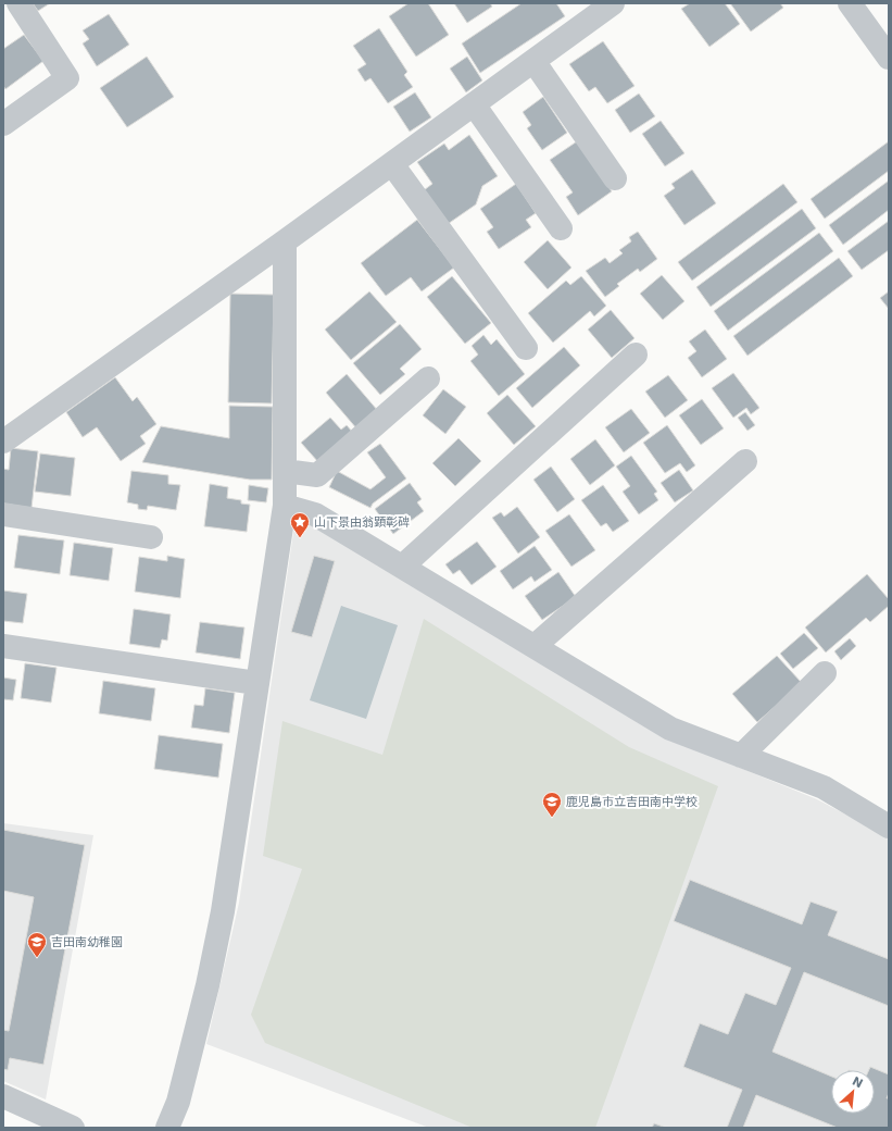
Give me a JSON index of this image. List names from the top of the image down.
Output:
{
  "places": {
    "place": ["山下景由翁顕彰碑"],
    "school or university": ["鹿児島市立吉田南中学校", "吉田南幼稚園"]
  },
  "north": "top right"
}
